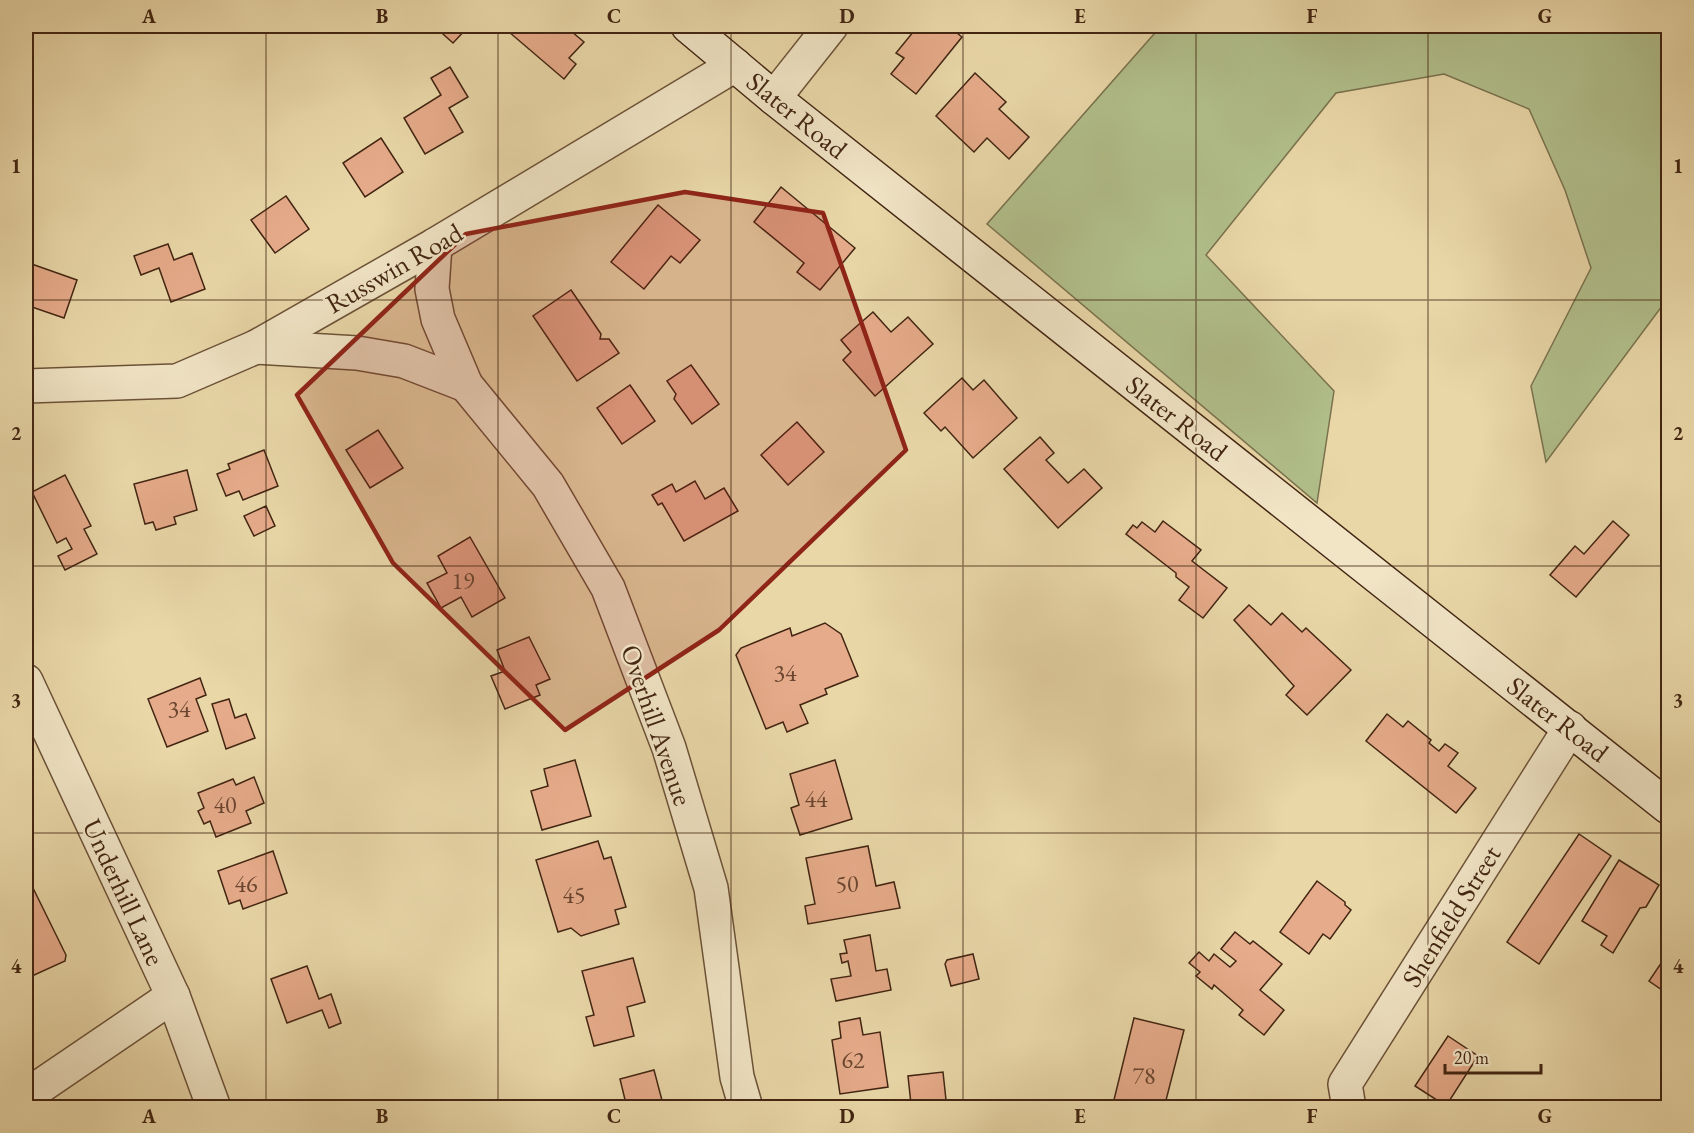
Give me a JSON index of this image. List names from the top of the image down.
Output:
{
  "streets": {
    "street": [
      "Slater Road",
      "Russwin Road",
      "Overhill Avenue",
      "Underhill Lane",
      "Shenfield Street"
    ]
  },
  "crossings": [
    ["Slater Road", "Russwin Road"],
    ["Slater Road", "Shenfield Street"],
    ["Russwin Road", "Overhill Avenue"]
  ],
  "house_numbers": [
    "19",
    "34",
    "34",
    "44",
    "40",
    "46",
    "50",
    "45",
    "62",
    "78"
  ],
  "scale_bar": "20 m",
  "grid": {
    "columns": [
      "A",
      "B",
      "C",
      "D",
      "E",
      "F",
      "G"
    ],
    "rows": [
      "1",
      "2",
      "3",
      "4"
    ]
  }
}
